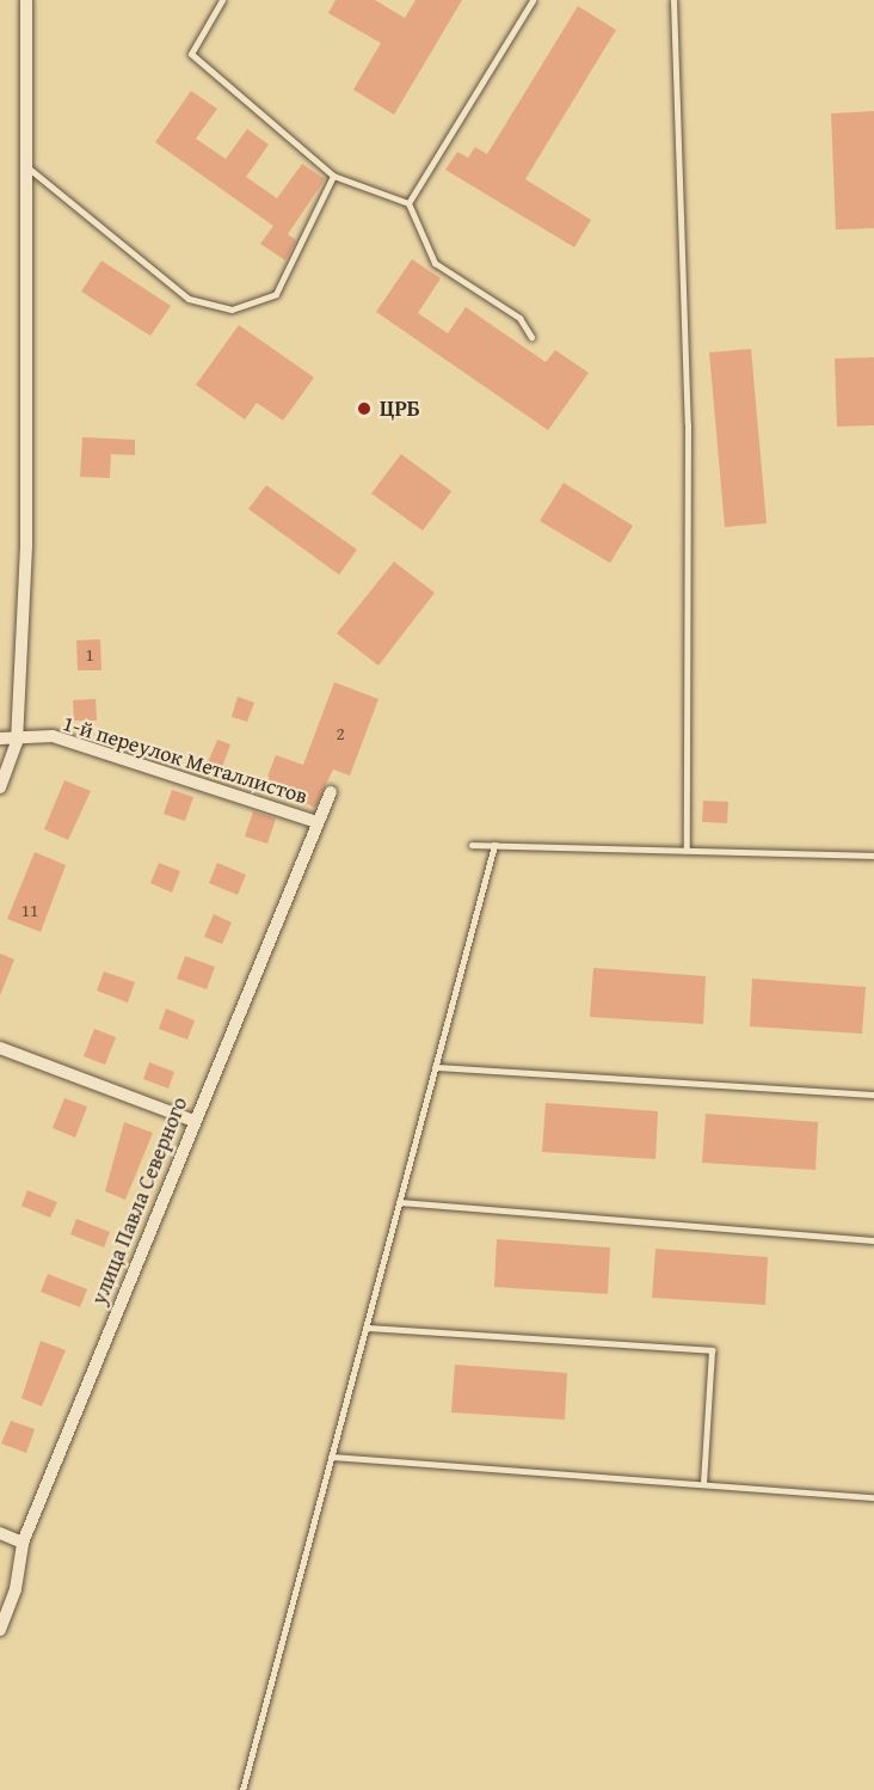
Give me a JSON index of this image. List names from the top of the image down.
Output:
{
  "streets": {
    "street": ["1-й переулок Металлистов", "улица Павла Северного"]
  },
  "crossings": [
    ["1-й переулок Металлистов", "улица Павла Северного"]
  ],
  "places": ["ЦРБ"],
  "house_numbers": ["1", "2", "11"]
}
